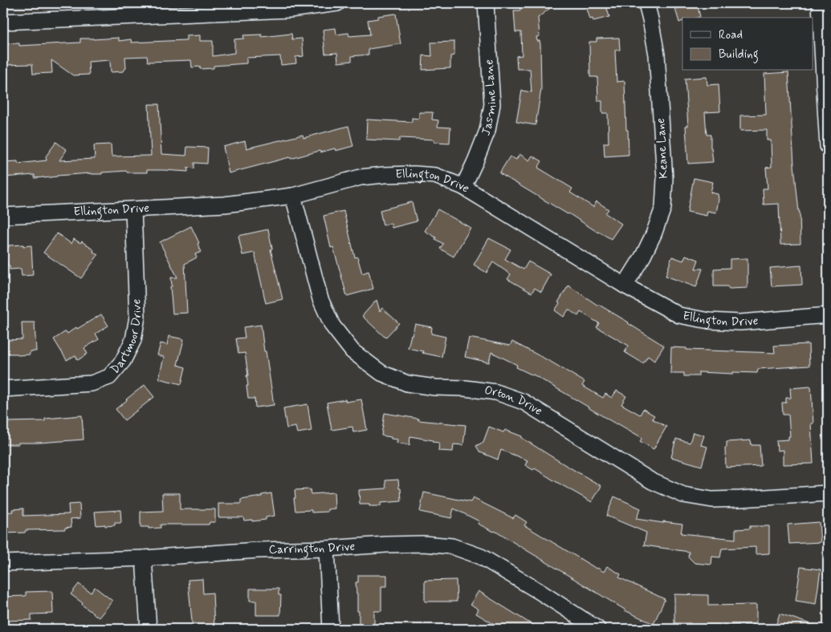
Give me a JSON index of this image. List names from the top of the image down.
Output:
{
  "streets": {
    "street": [
      "Jasmine Lane",
      "Keane Lane",
      "Ellington Drive",
      "Dartmoor Drive",
      "Orton Drive",
      "Carrington Drive"
    ]
  },
  "crossings": [
    ["Jasmine Lane", "Ellington Drive"],
    ["Keane Lane", "Ellington Drive"],
    ["Ellington Drive", "Dartmoor Drive"],
    ["Ellington Drive", "Orton Drive"]
  ],
  "legend": ["Road", "Building"]
}
